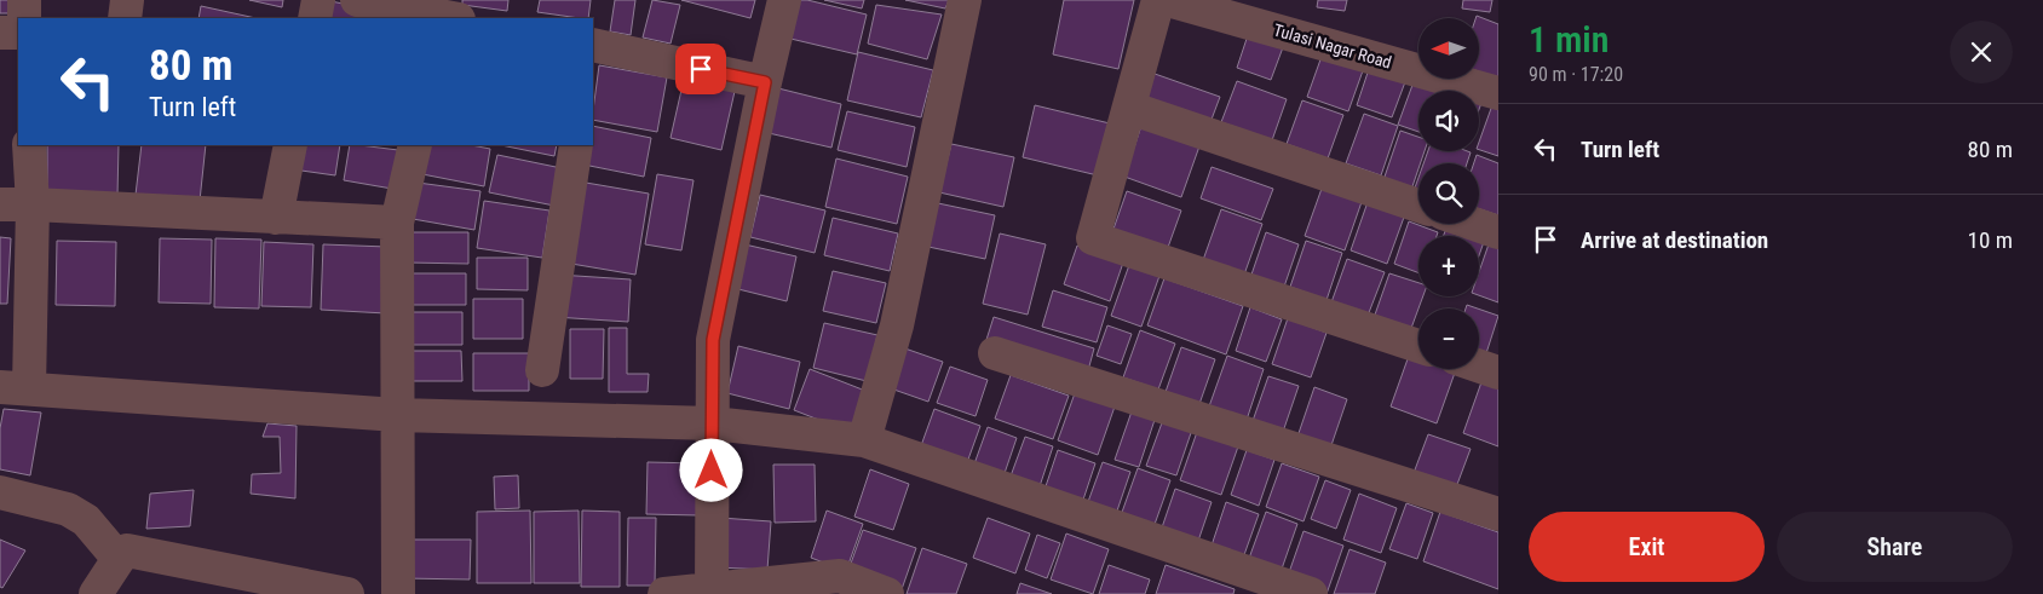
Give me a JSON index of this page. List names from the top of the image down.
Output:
{
  "streets": {
    "street": ["Tulasi Nagar Road"]
  },
  "north": "left",
  "page": {
    "heading": ["1 min", "90 m · 17:20"],
    "map_buttons": ["+", "−"],
    "turn": ["80 m", "Turn left"],
    "list": [
      {
        "name": "Turn left",
        "value": "80 m"
      },
      {
        "name": "Arrive at destination",
        "value": "10 m"
      }
    ],
    "buttons": ["Exit", "Share"]
  }
}
